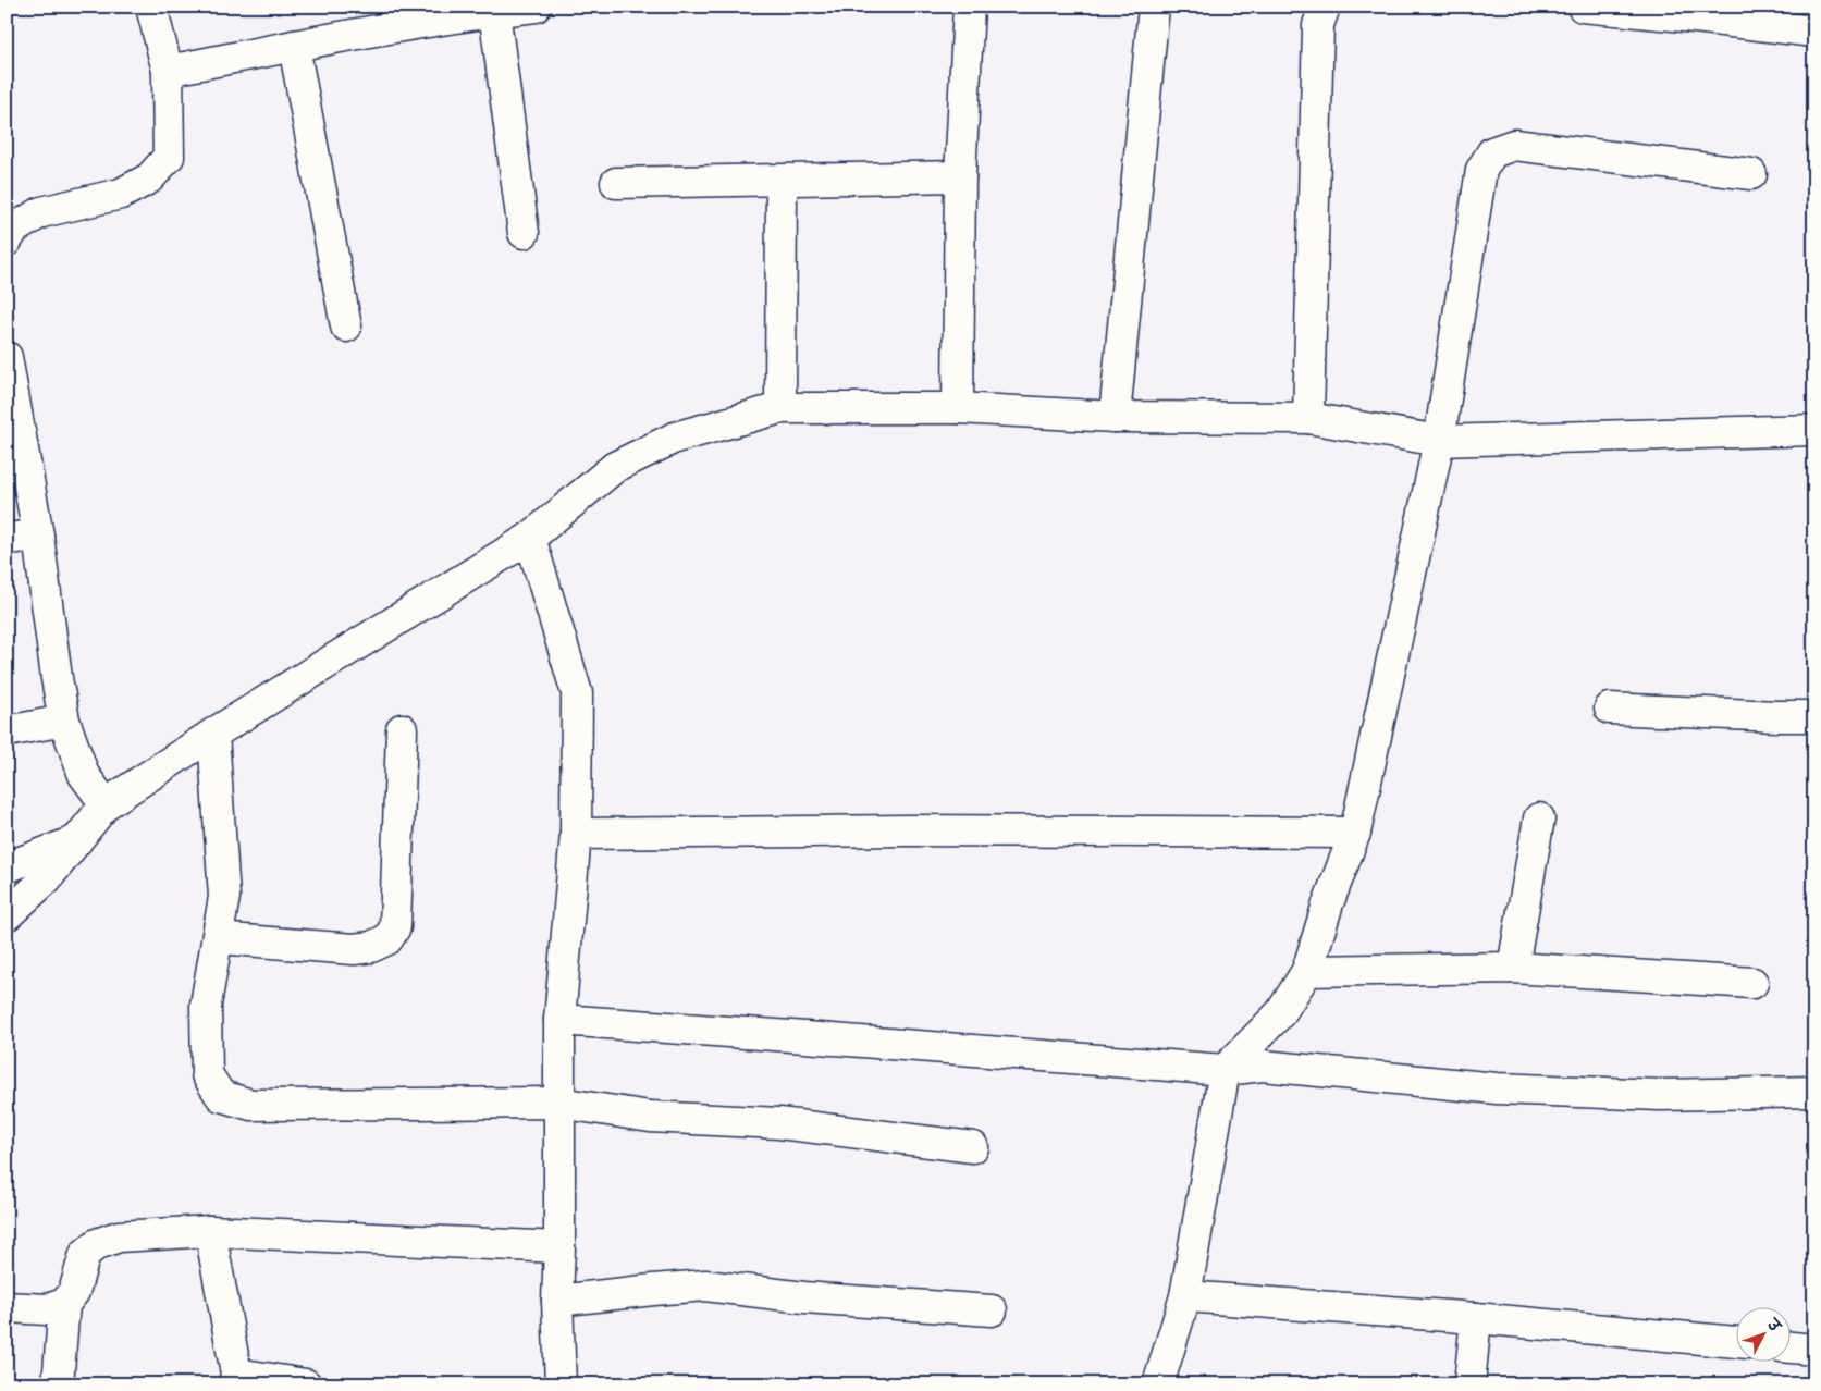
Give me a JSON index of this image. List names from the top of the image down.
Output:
{
  "north": "top right"
}
